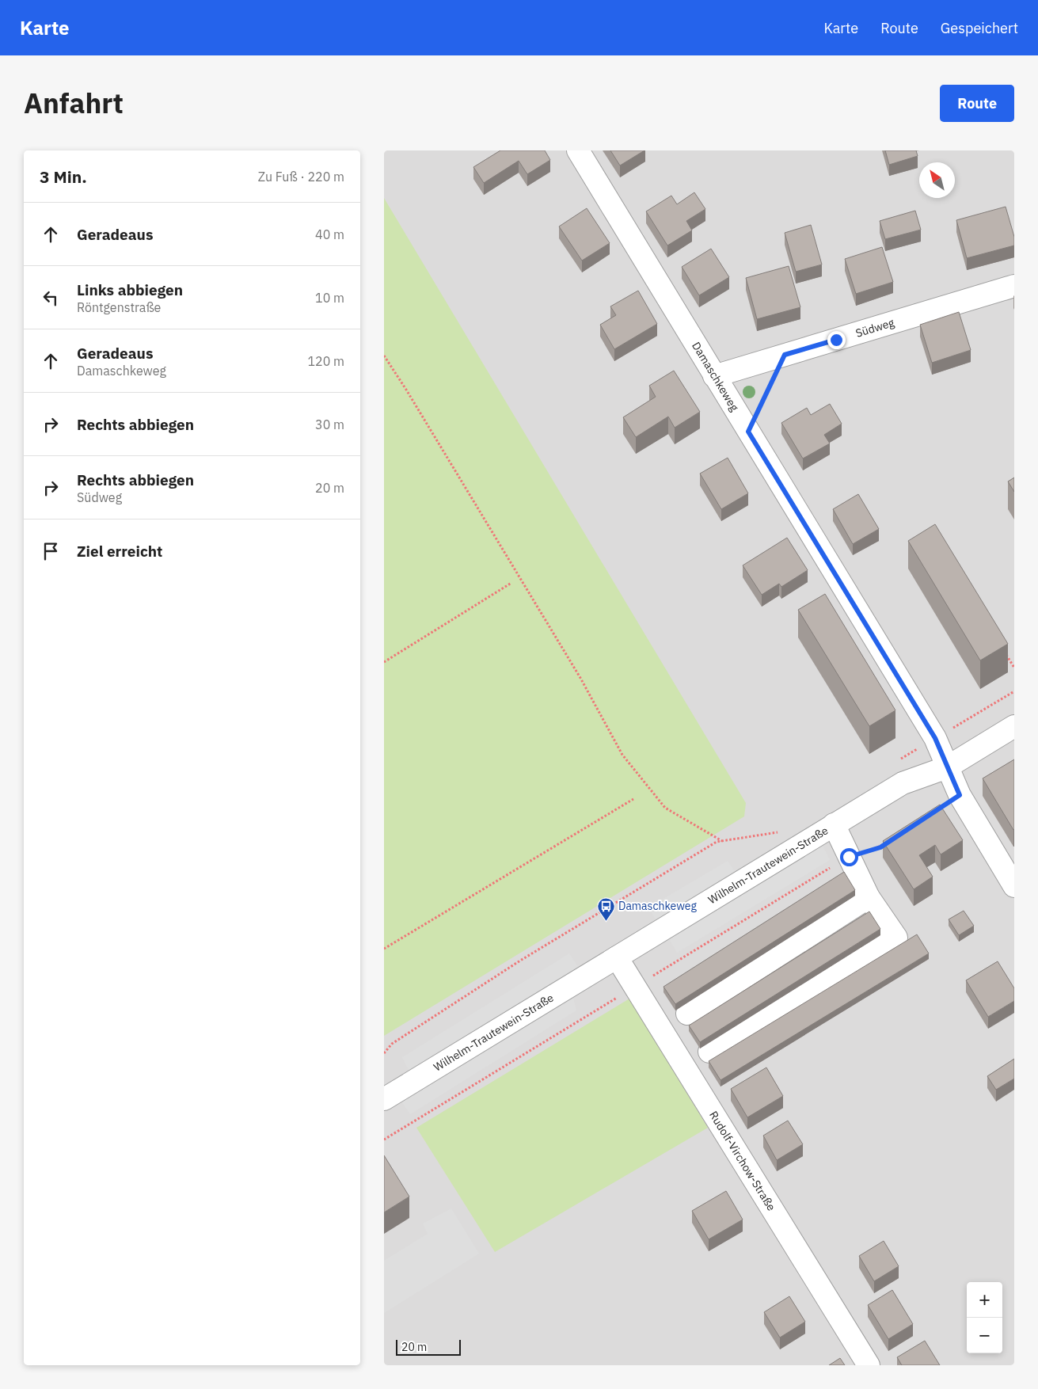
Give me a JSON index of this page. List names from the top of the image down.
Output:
{
  "streets": {
    "street": [
      "Südweg",
      "Damaschkeweg",
      "Wilhelm-Trautewein-Straße",
      "Rudolf-Virchow-Straße"
    ]
  },
  "crossings": [
    ["Südweg", "Damaschkeweg"],
    ["Damaschkeweg", "Wilhelm-Trautewein-Straße"],
    ["Wilhelm-Trautewein-Straße", "Rudolf-Virchow-Straße"]
  ],
  "places": {
    "bus stop": ["Damaschkeweg"]
  },
  "scale_bar": "20 m",
  "north": "top left",
  "page": {
    "header": "Karte",
    "nav": ["Karte", "Route", "Gespeichert"],
    "title": "Anfahrt",
    "buttons": "Route",
    "heading": ["3 Min.", "Zu Fuß · 220 m"],
    "list": [
      ["Geradeaus", "40 m"],
      ["Links abbiegen", "Röntgenstraße", "10 m"],
      ["Geradeaus", "Damaschkeweg", "120 m"],
      ["Rechts abbiegen", "30 m"],
      ["Rechts abbiegen", "Südweg", "20 m"],
      "Ziel erreicht"
    ],
    "map_buttons": ["+", "−"],
    "scale": "20 m"
  }
}
